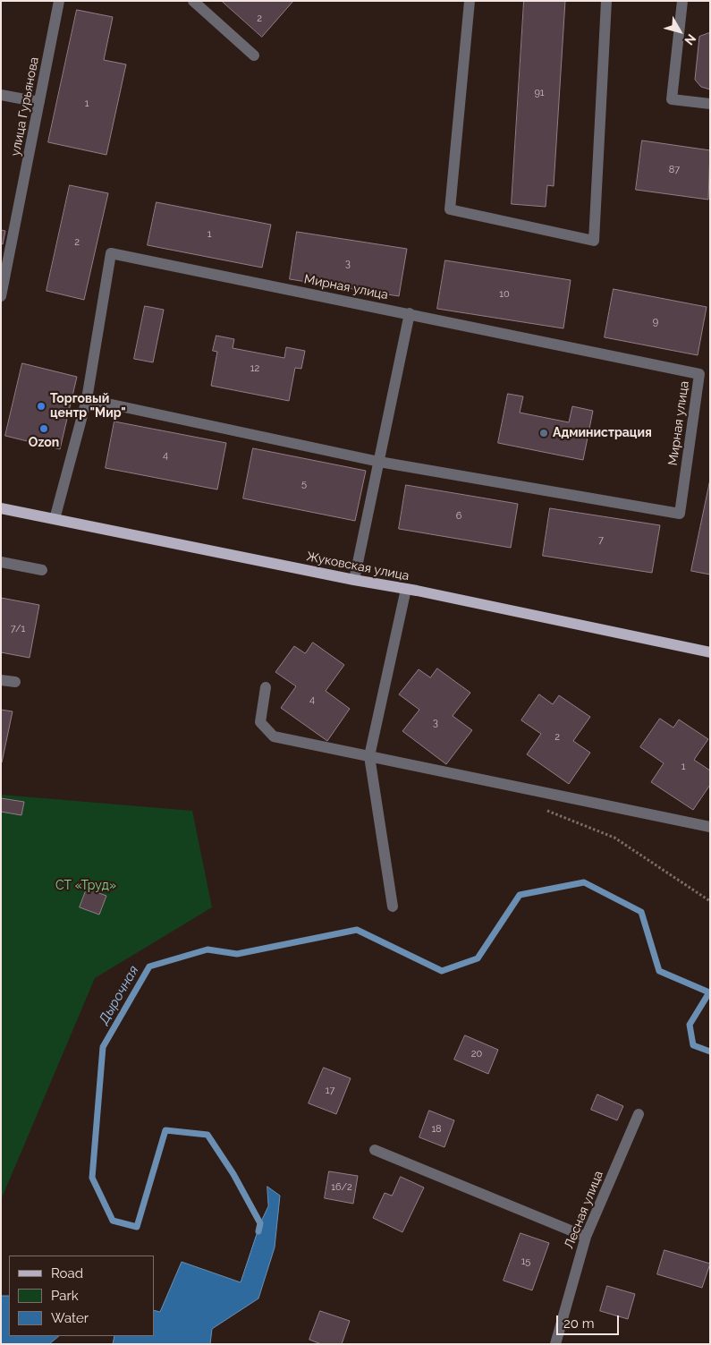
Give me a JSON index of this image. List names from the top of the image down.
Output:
{
  "streets": {
    "main road": ["Жуковская улица"],
    "street": ["улица Гурьянова", "Мирная улица", "Лесная улица"]
  },
  "crossings": [
    ["Мирная улица", "Жуковская улица"]
  ],
  "water": ["Дырочная"],
  "parks": ["СТ «Труд»"],
  "places": ["Торговый центр \"Мир\"", "Ozon", "Администрация"],
  "house_numbers": [
    "2",
    "91",
    "1",
    "87",
    "1",
    "2",
    "3",
    "10",
    "9",
    "12",
    "4",
    "5",
    "6",
    "7",
    "7/1",
    "4",
    "3",
    "2",
    "1",
    "20",
    "17",
    "18",
    "16/2",
    "15"
  ],
  "legend": ["Road", "Park", "Water"],
  "scale_bar": "20 m",
  "north": "bottom right"
}
